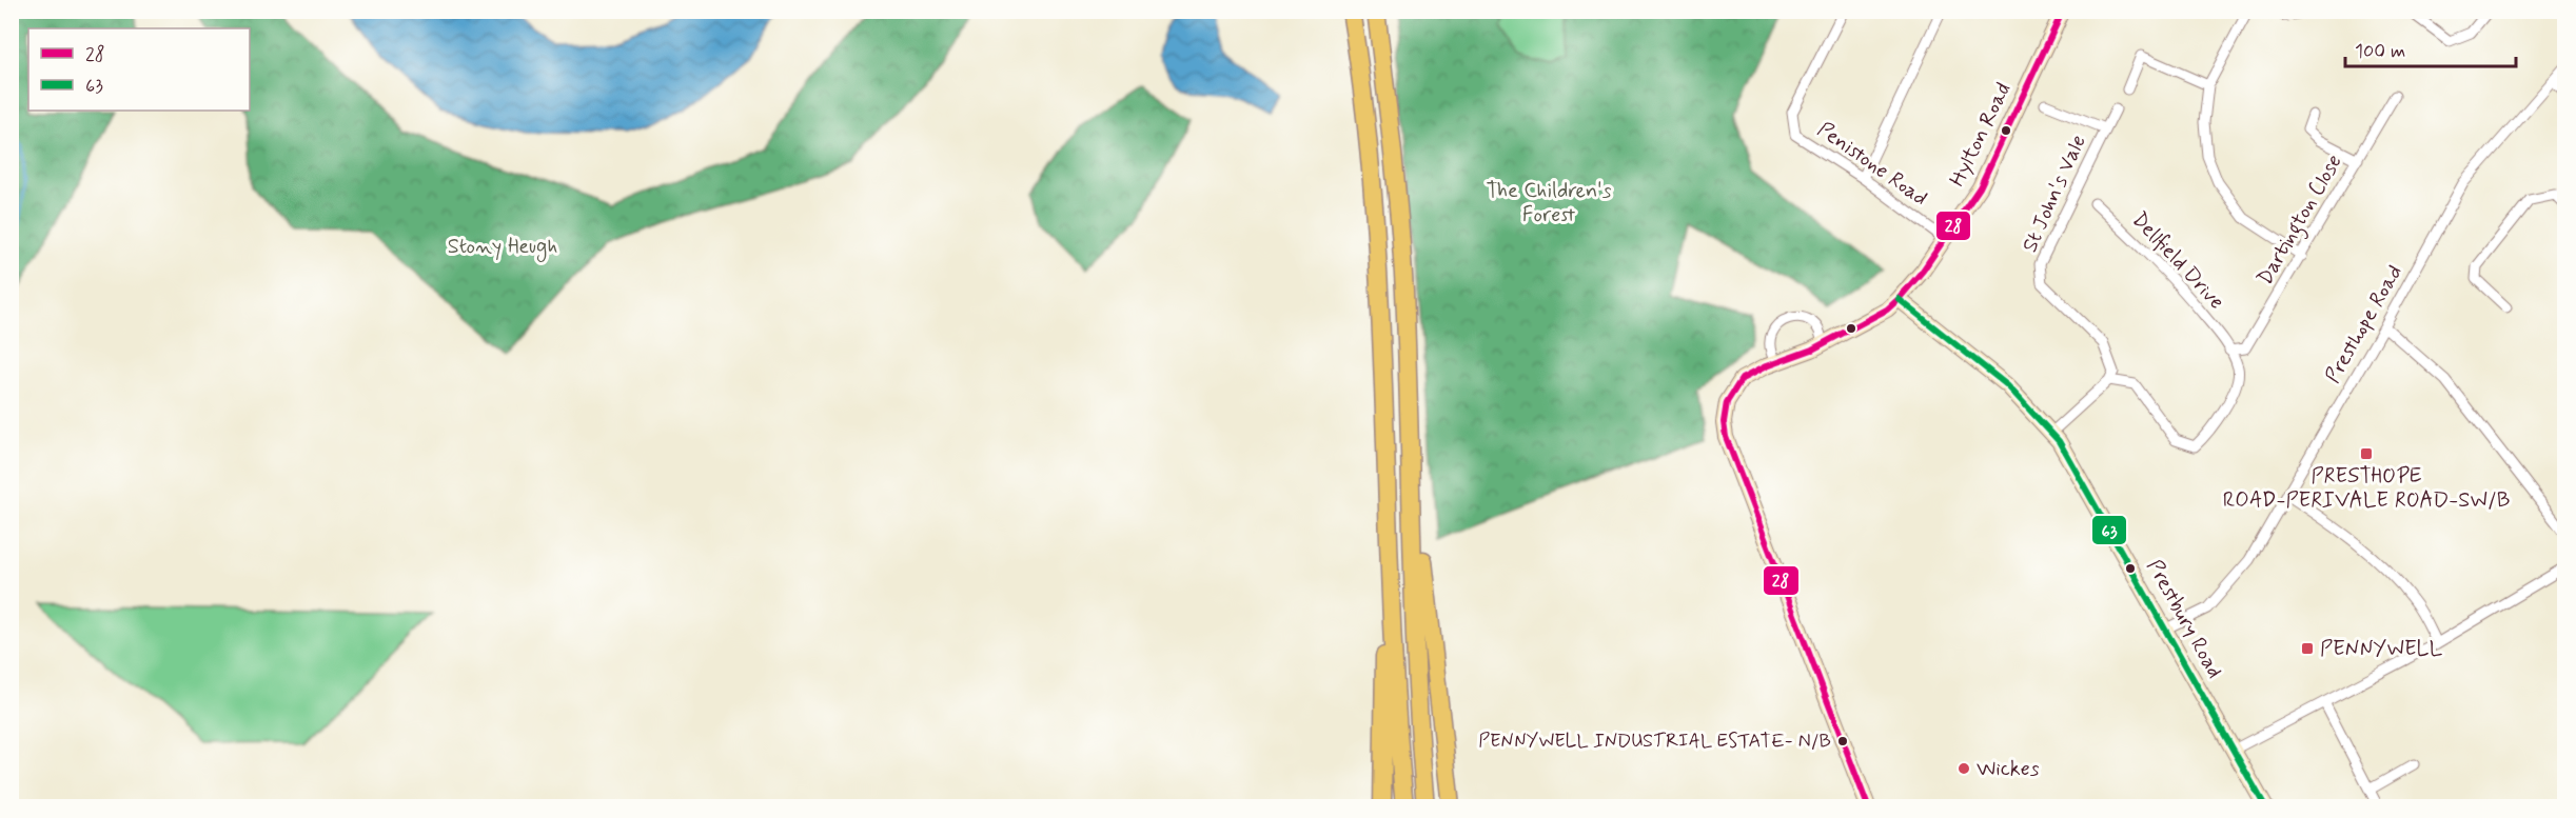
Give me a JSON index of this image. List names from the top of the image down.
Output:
{
  "streets": {
    "street": [
      "Hylton Road",
      "Penistone Road",
      "St John's Vale",
      "Dartington Close",
      "Dellfield Drive",
      "Presthope Road",
      "Prestbury Road"
    ]
  },
  "crossings": [
    ["Hylton Road", "Penistone Road"],
    ["Hylton Road", "Prestbury Road"],
    ["St John's Vale", "Dellfield Drive"],
    ["Dartington Close", "Dellfield Drive"],
    ["Presthope Road", "Prestbury Road"]
  ],
  "parks": ["The Children's Forest", "Stony Heugh"],
  "places": {
    "transit": ["PRESTHOPE ROAD-PERIVALE ROAD-SW/B", "PENNYWELL"],
    "other": ["PENNYWELL INDUSTRIAL ESTATE- N/B", "Wickes"]
  },
  "lines": ["transit line 28", "transit line 63"],
  "legend": ["28", "63"],
  "scale_bar": "100 m"
}
